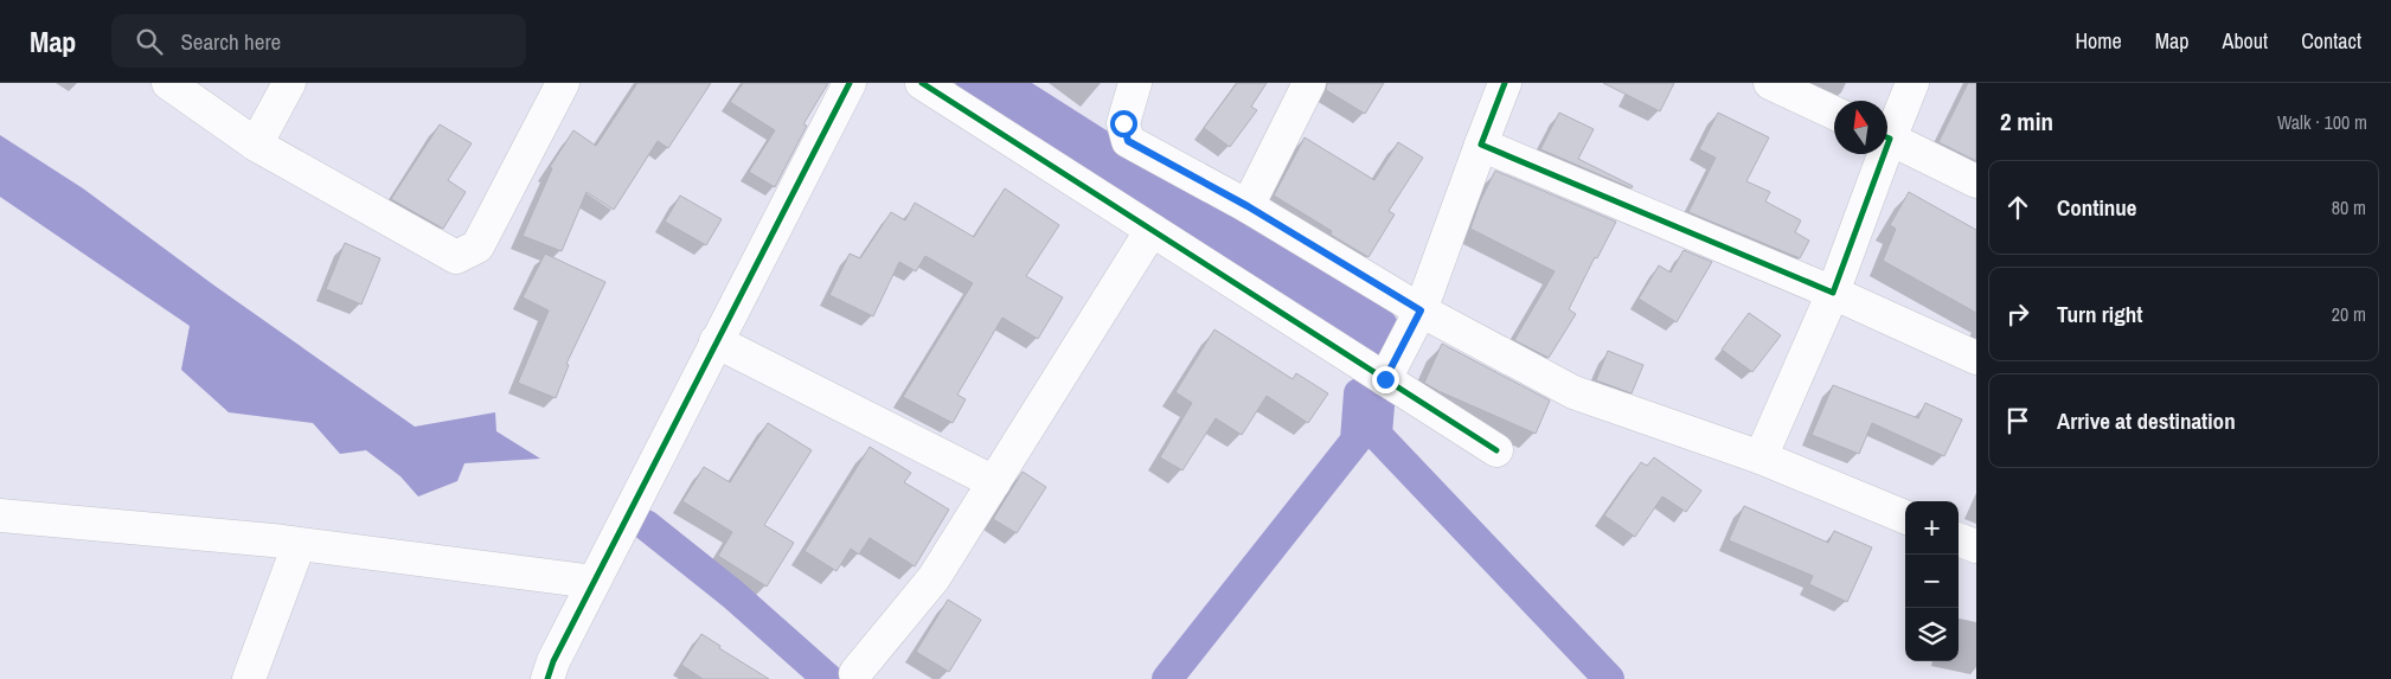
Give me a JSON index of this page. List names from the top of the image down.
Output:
{
  "north": "top",
  "page": {
    "header": "Map",
    "search": "Search here",
    "nav": [
      "Home",
      "Map",
      "About",
      "Contact"
    ],
    "heading": ["2 min", "Walk · 100 m"],
    "list": [
      ["Continue", "80 m"],
      ["Turn right", "20 m"],
      "Arrive at destination"
    ],
    "map_buttons": ["+", "−"]
  }
}
